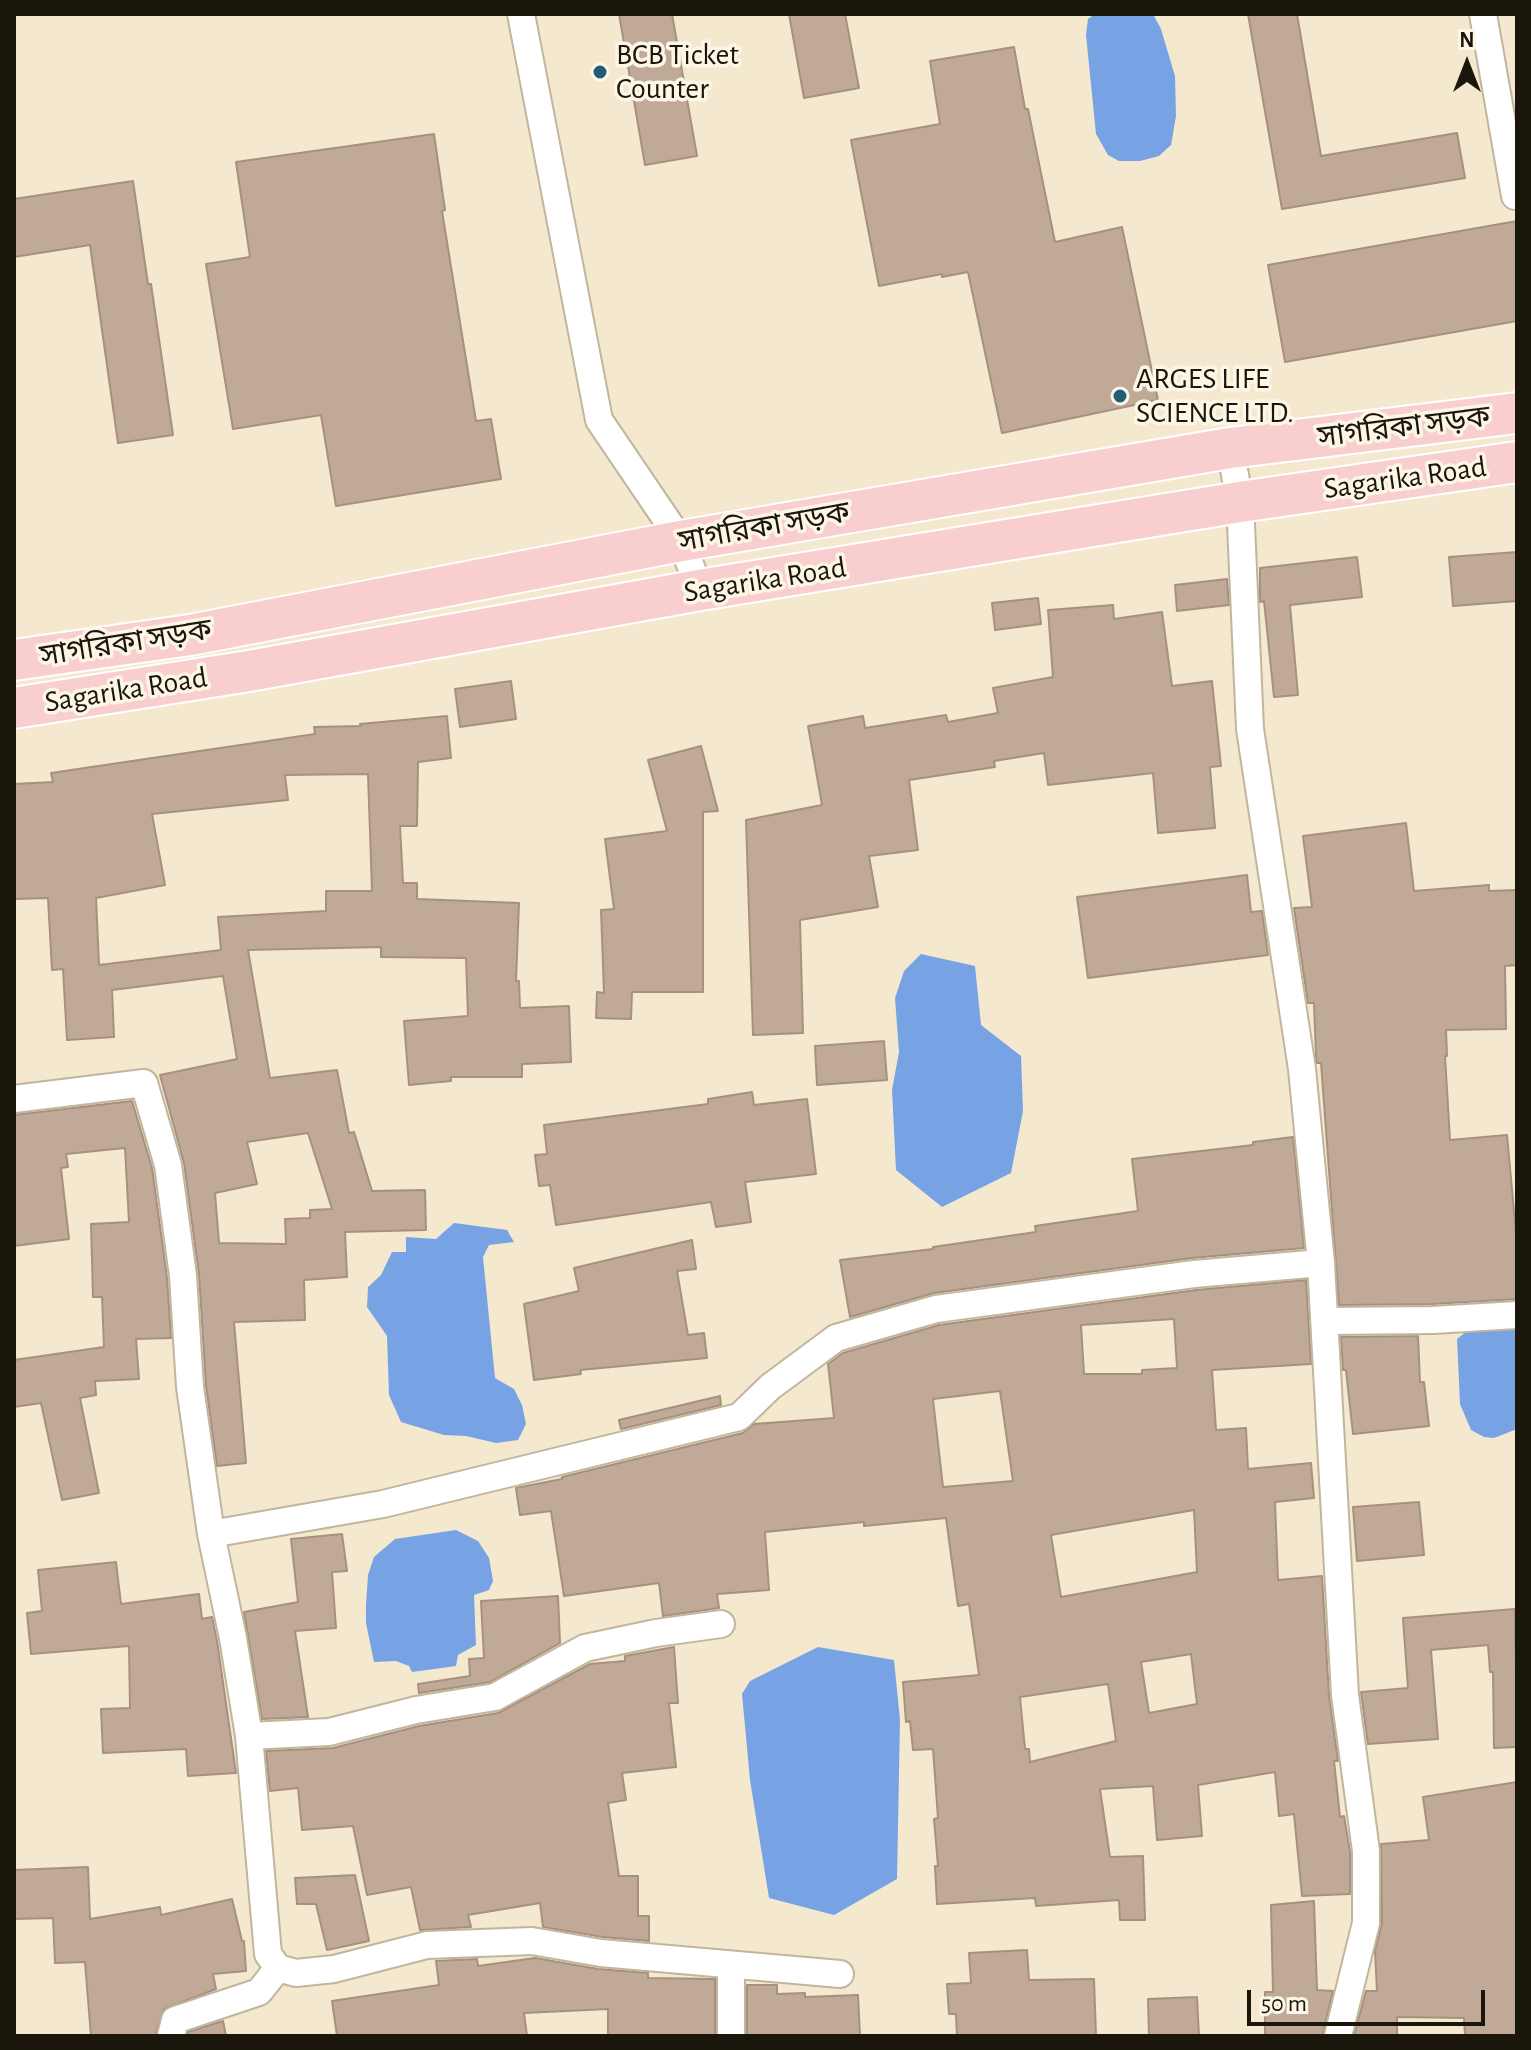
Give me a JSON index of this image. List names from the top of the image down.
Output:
{
  "streets": {
    "main road": ["সাগরিকা সড়ক", "Sagarika Road"]
  },
  "places": ["BCB Ticket Counter", "ARGES LIFE SCIENCE LTD."],
  "scale_bar": "50 m",
  "north": "top"
}
